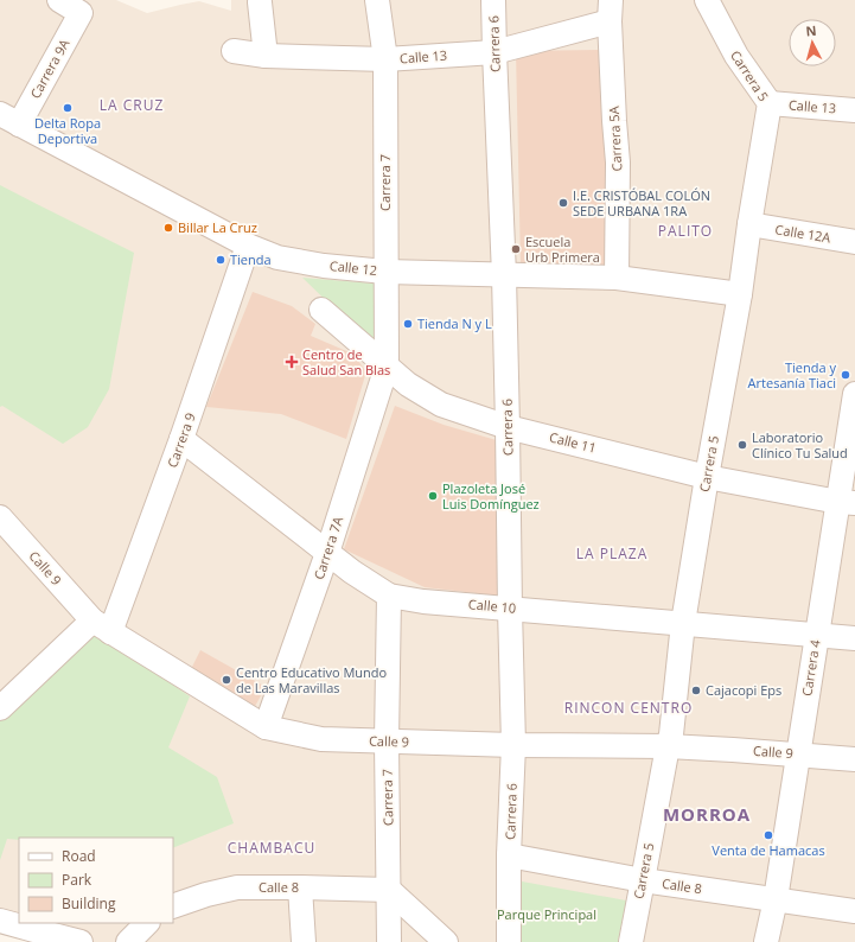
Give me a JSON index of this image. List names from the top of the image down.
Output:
{
  "streets": {
    "street": [
      "Carrera 6",
      "Calle 13",
      "Carrera 9A",
      "Carrera 5",
      "Carrera 5A",
      "Carrera 7",
      "Calle 12A",
      "Calle 12",
      "Carrera 9",
      "Calle 11",
      "Carrera 7A",
      "Calle 9",
      "Calle 10",
      "Carrera 4",
      "Calle 8"
    ]
  },
  "crossings": [
    ["Carrera 6", "Calle 13"],
    ["Carrera 6", "Calle 12"],
    ["Carrera 6", "Calle 11"],
    ["Carrera 6", "Calle 9"],
    ["Carrera 6", "Calle 10"],
    ["Carrera 6", "Calle 8"],
    ["Calle 13", "Carrera 5"],
    ["Calle 13", "Carrera 5A"],
    ["Calle 13", "Carrera 7"],
    ["Carrera 9A", "Calle 12"],
    ["Carrera 5", "Calle 12A"],
    ["Carrera 5", "Calle 12"],
    ["Carrera 5", "Calle 11"],
    ["Carrera 5", "Calle 9"],
    ["Carrera 5", "Calle 10"],
    ["Carrera 5", "Calle 8"],
    ["Carrera 5A", "Calle 12"],
    ["Carrera 7", "Calle 12"],
    ["Carrera 7", "Calle 11"],
    ["Carrera 7", "Carrera 7A"],
    ["Carrera 7", "Calle 9"],
    ["Carrera 7", "Calle 10"],
    ["Carrera 7", "Calle 8"],
    ["Calle 12", "Carrera 9"],
    ["Carrera 9", "Calle 9"],
    ["Carrera 9", "Calle 10"],
    ["Calle 11", "Carrera 7A"],
    ["Calle 11", "Carrera 4"],
    ["Carrera 7A", "Calle 9"],
    ["Carrera 7A", "Calle 10"],
    ["Calle 9", "Carrera 4"],
    ["Calle 10", "Carrera 4"],
    ["Carrera 4", "Calle 8"]
  ],
  "districts": [
    "LA CRUZ",
    "PALITO",
    "LA PLAZA",
    "RINCON CENTRO",
    "MORROA",
    "CHAMBACU"
  ],
  "parks": ["Parque Principal"],
  "places": {
    "other": [
      "Delta Ropa Deportiva",
      "I.E. CRISTÓBAL COLÓN SEDE URBANA 1RA",
      "Billar La Cruz",
      "Escuela Urb Primera",
      "Tienda",
      "Tienda N y L",
      "Tienda y Artesanía Tiaci",
      "Laboratorio Clínico Tu Salud",
      "Plazoleta José Luis Domínguez",
      "Centro Educativo Mundo de Las Maravillas",
      "Cajacopi Eps",
      "Venta de Hamacas"
    ],
    "health": ["Centro de Salud San Blas"]
  },
  "legend": ["Road", "Park", "Building"],
  "north": "top"
}
